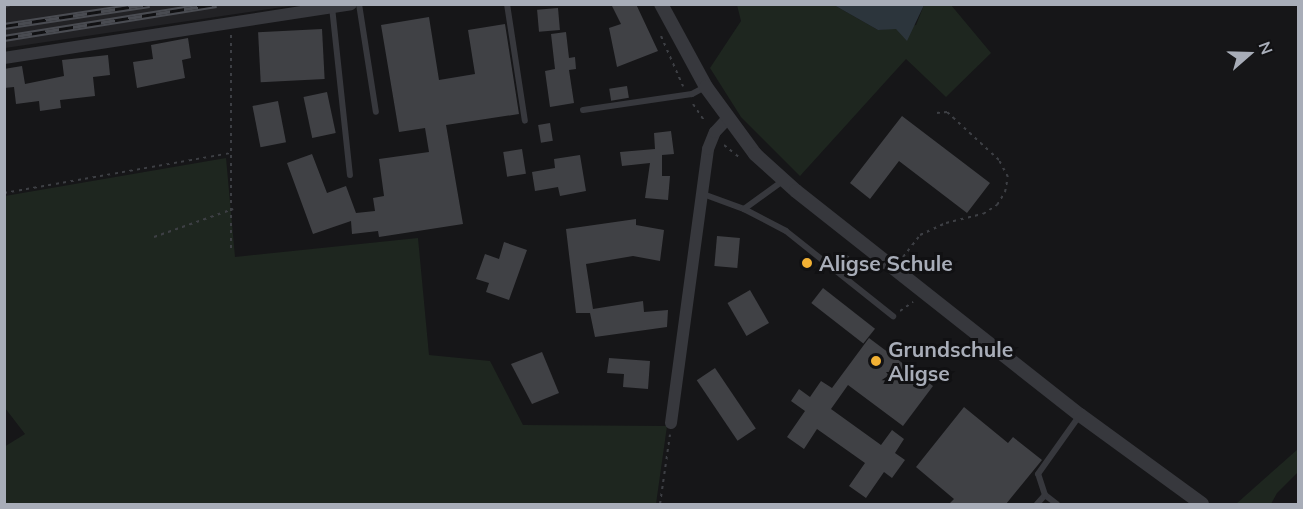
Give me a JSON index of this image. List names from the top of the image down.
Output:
{
  "places": ["Aligse Schule", "Grundschule Aligse"],
  "north": "right"
}
